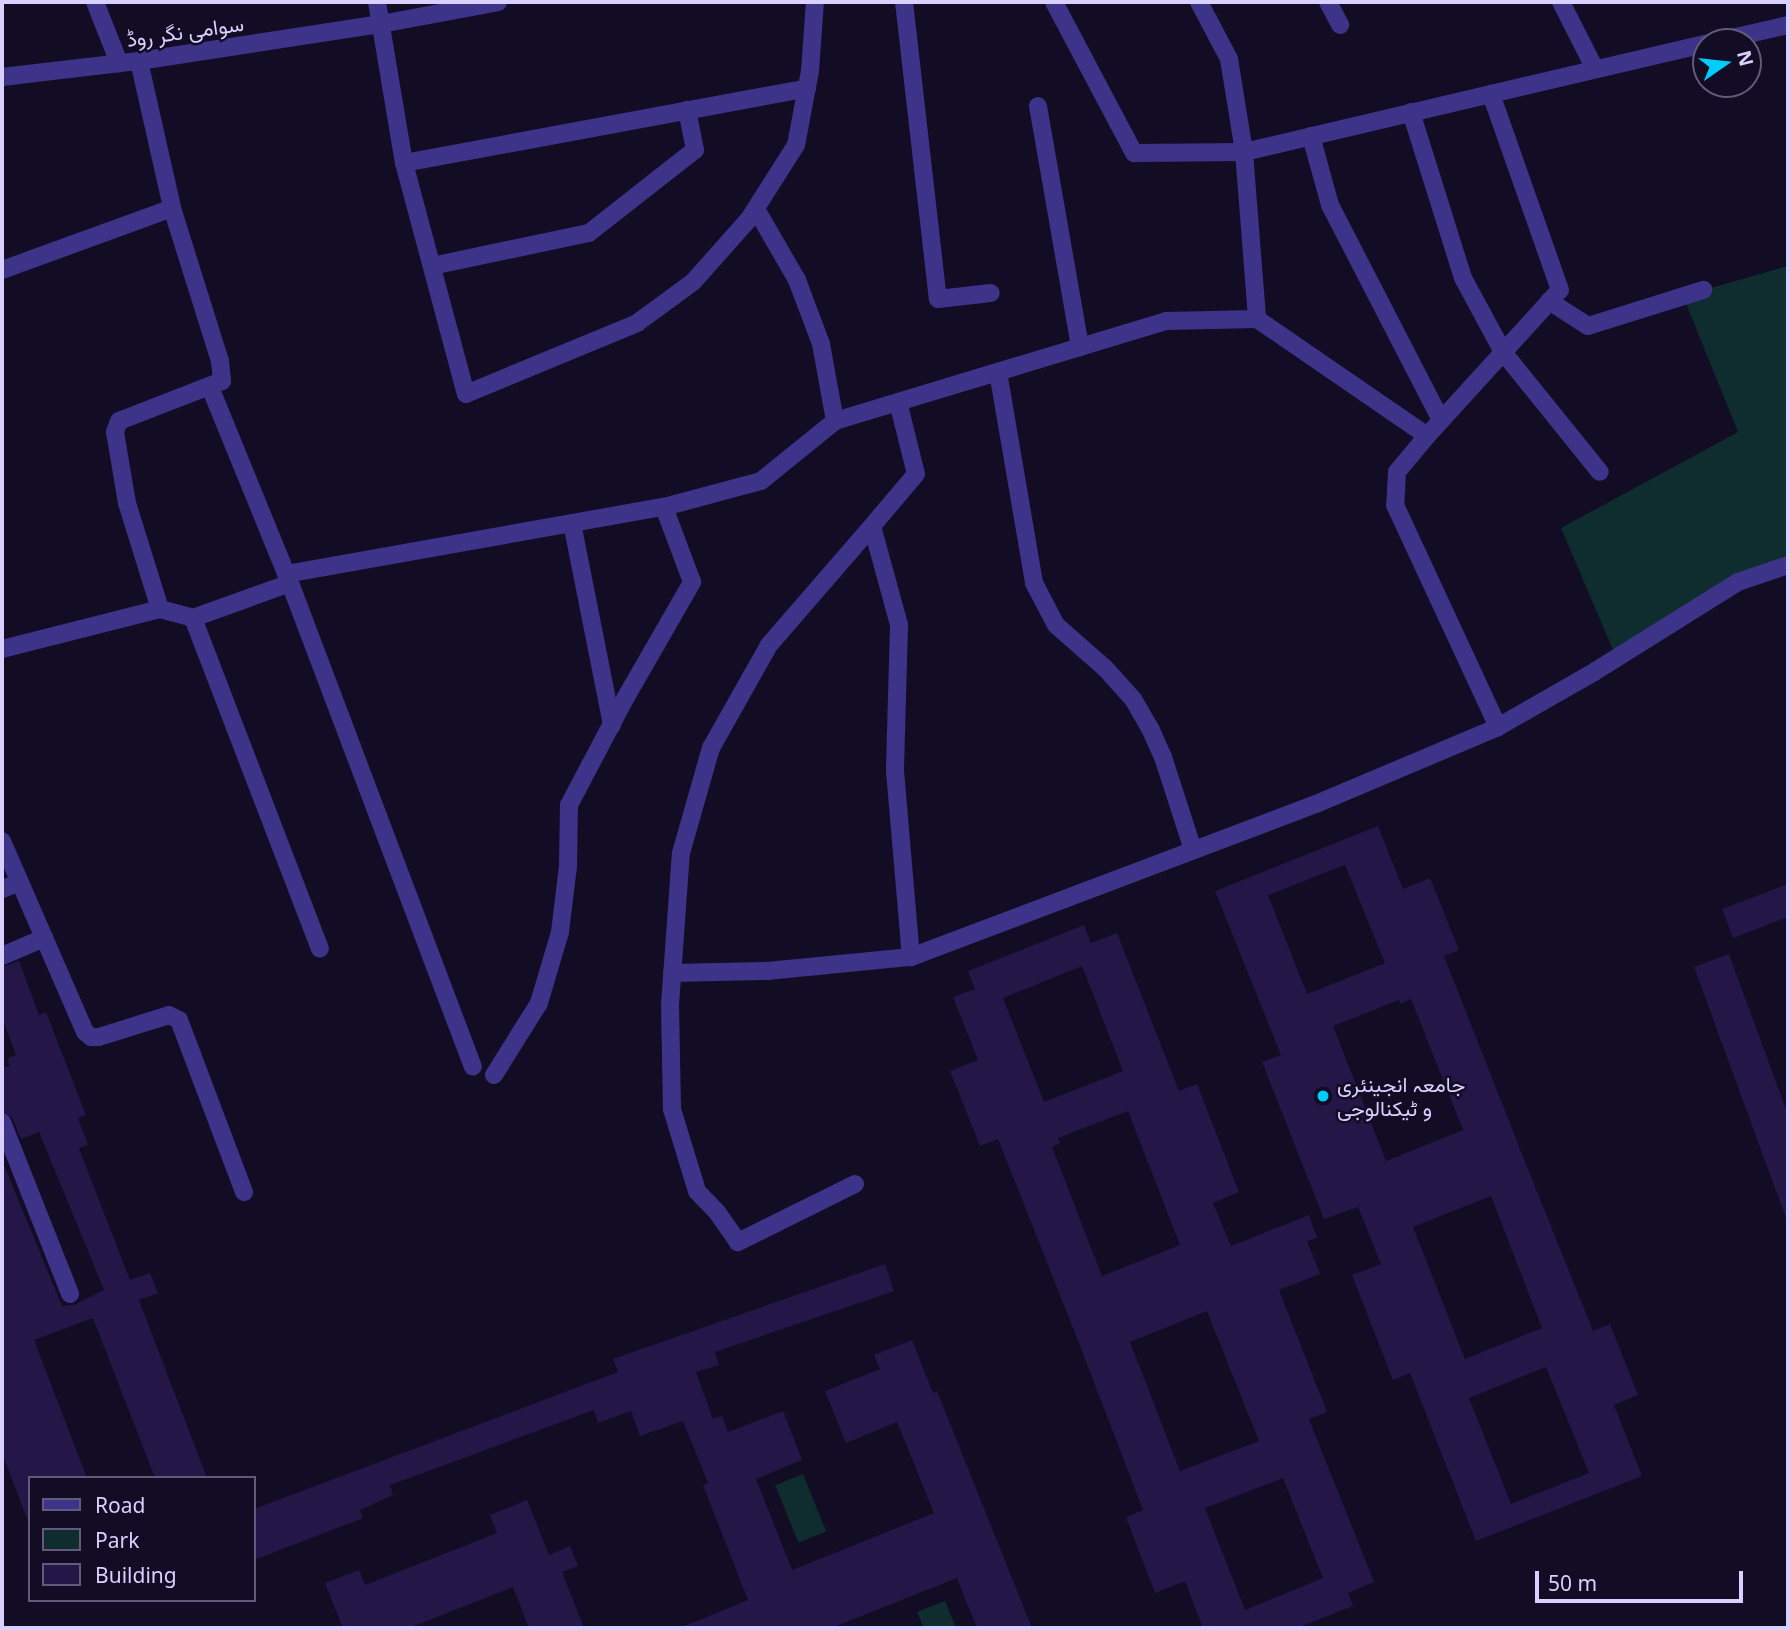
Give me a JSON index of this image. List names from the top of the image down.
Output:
{
  "streets": {
    "street": ["سوامی نگر روڈ"]
  },
  "places": ["جامعہ انجینئری و ٹیکنالوجی"],
  "legend": ["Road", "Park", "Building"],
  "scale_bar": "50 m",
  "north": "right"
}
